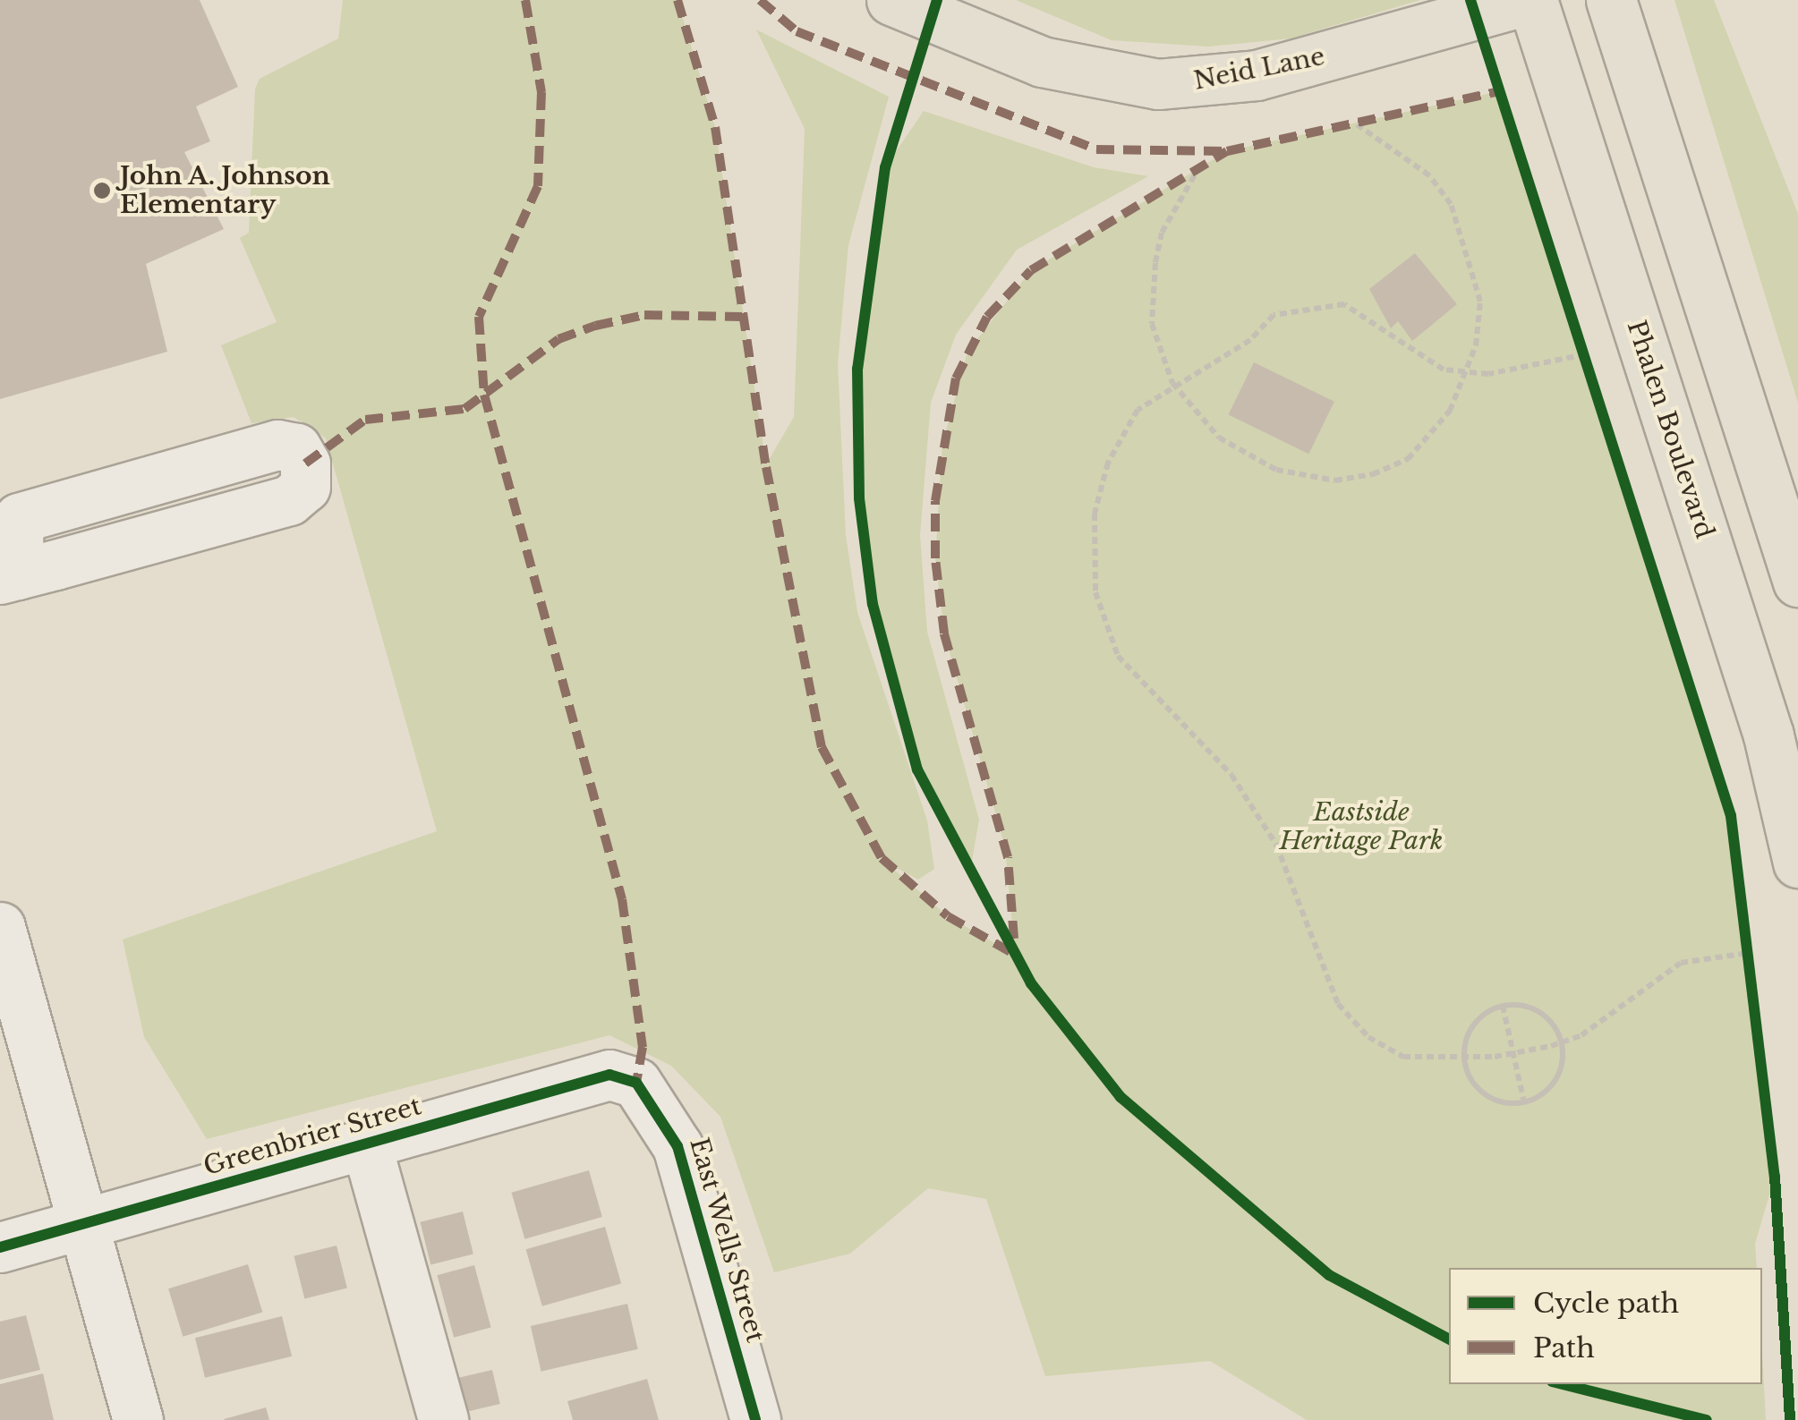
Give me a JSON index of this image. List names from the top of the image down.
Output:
{
  "streets": {
    "main road": ["Neid Lane", "Phalen Boulevard"],
    "street": ["Greenbrier Street", "East Wells Street"]
  },
  "crossings": [
    ["Neid Lane", "Phalen Boulevard"],
    ["Greenbrier Street", "East Wells Street"]
  ],
  "parks": ["Eastside Heritage Park"],
  "places": ["John A. Johnson Elementary"],
  "legend": ["Cycle path", "Path"]
}
